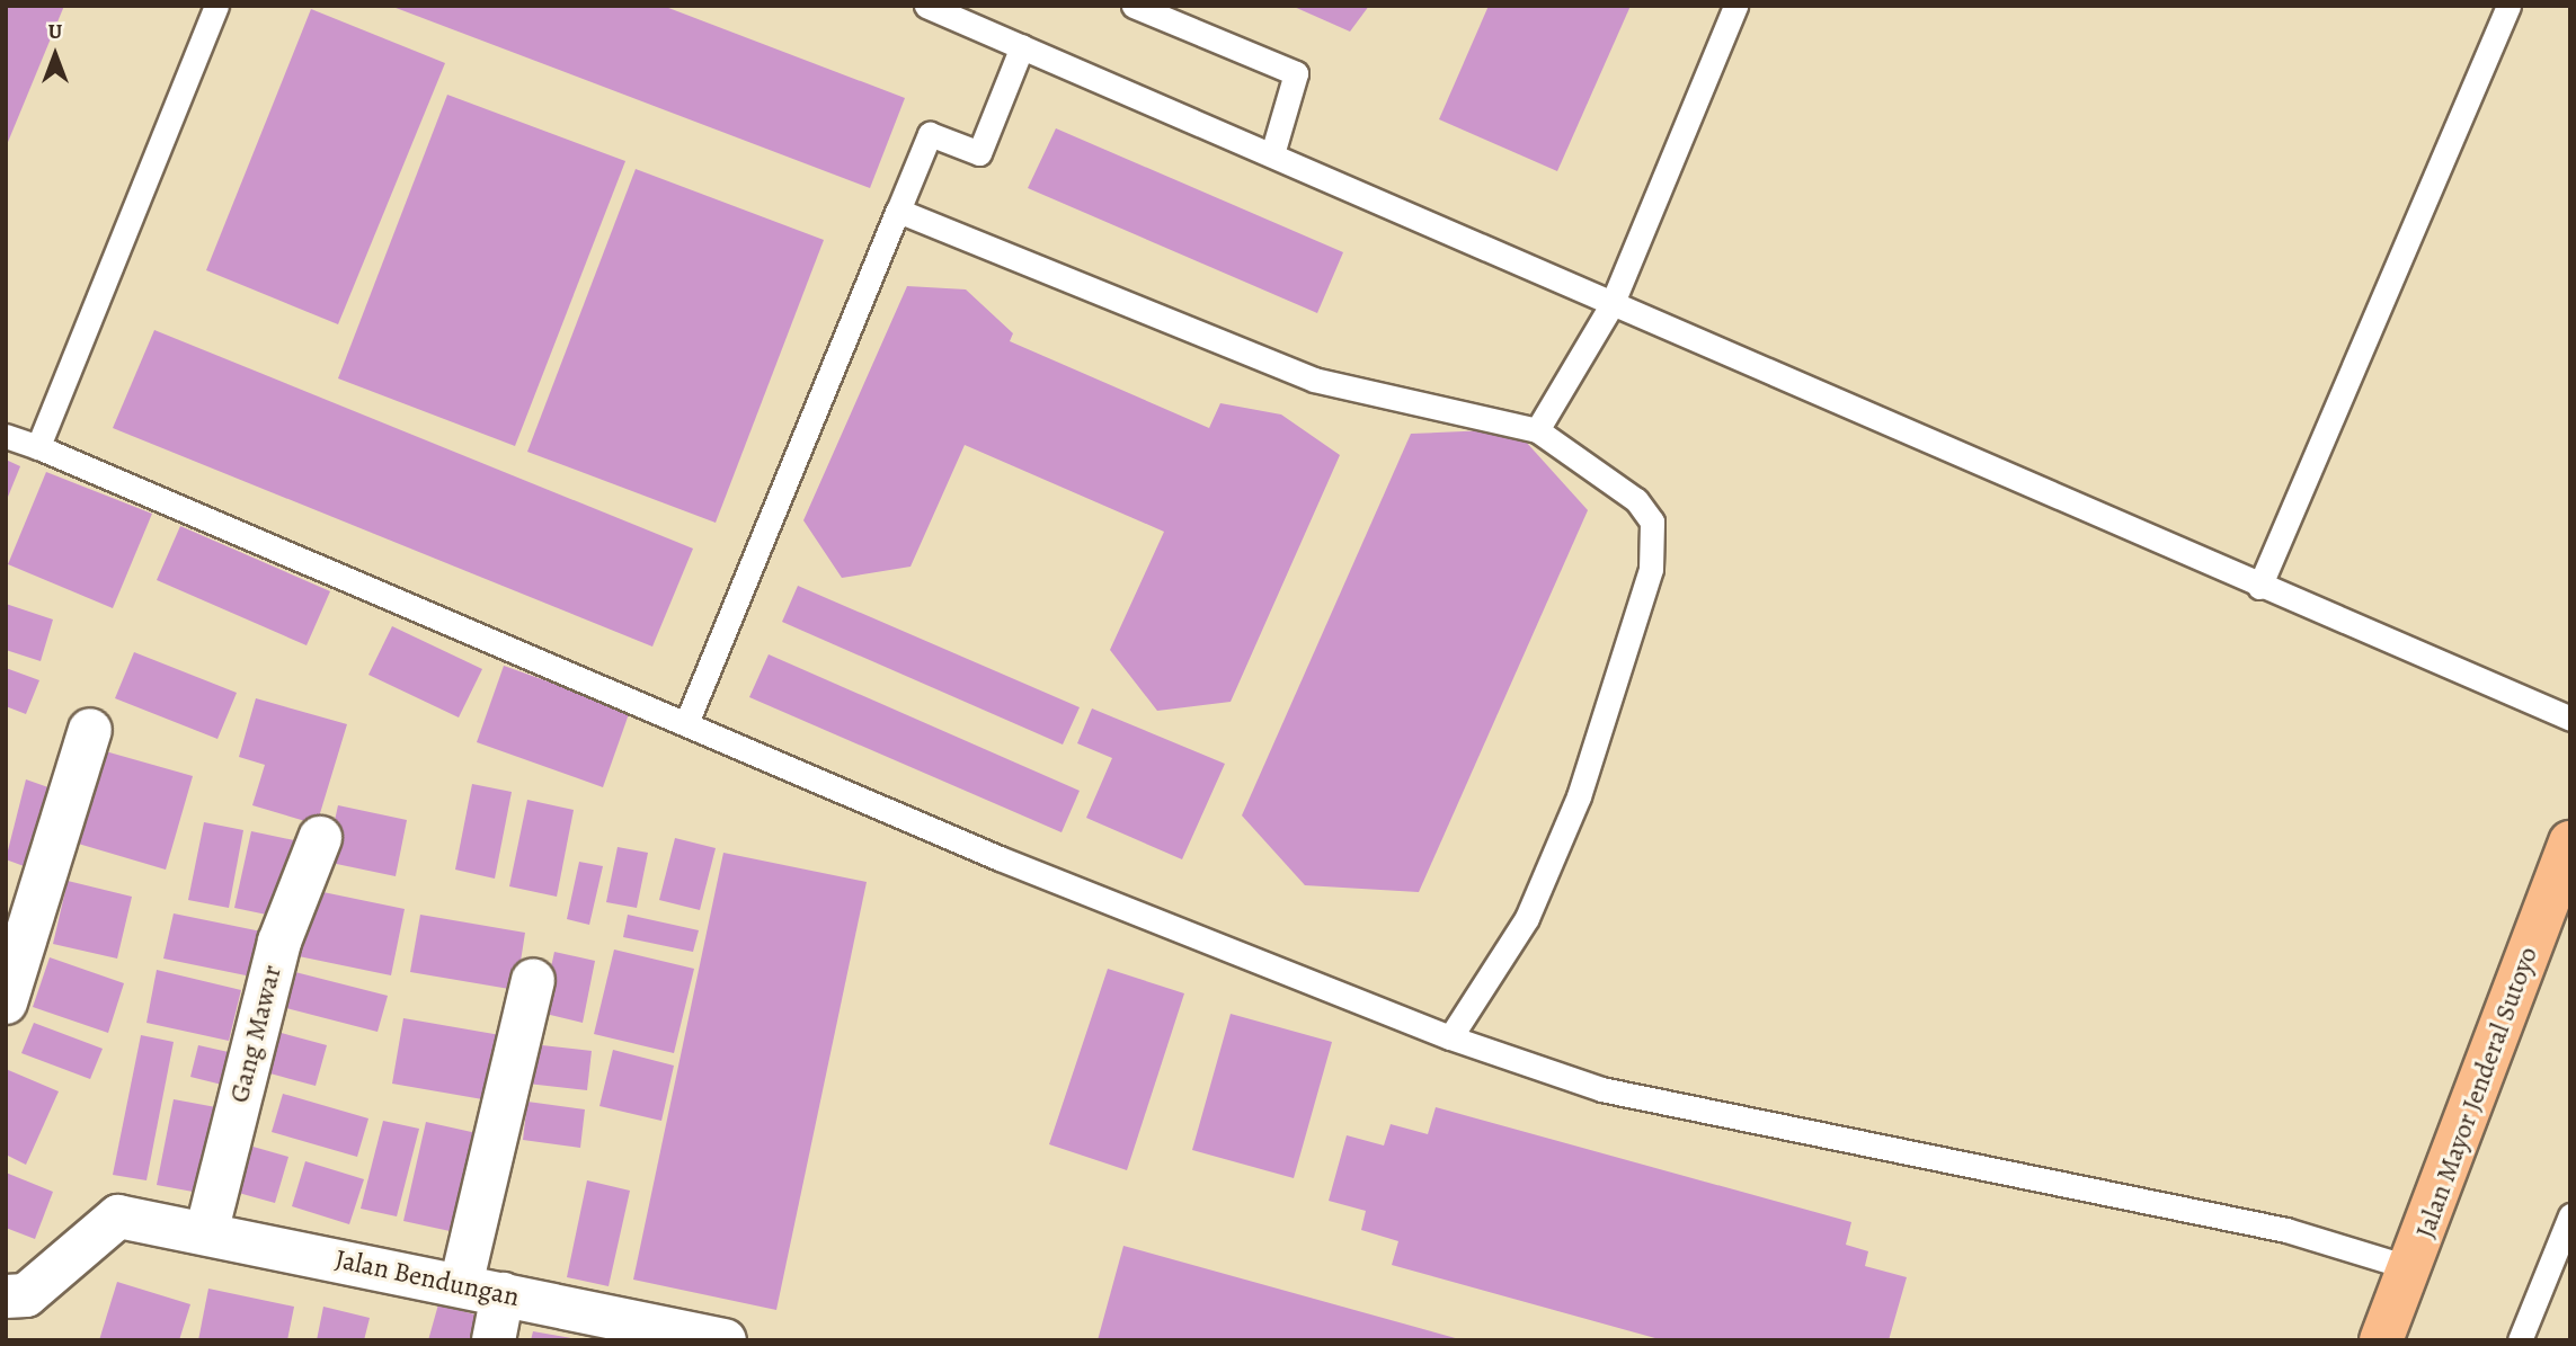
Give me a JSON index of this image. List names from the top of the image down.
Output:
{
  "streets": {
    "highway": ["Jalan Mayor Jenderal Sutoyo"],
    "street": ["Gang Mawar", "Jalan Bendungan"]
  },
  "crossings": [
    ["Gang Mawar", "Jalan Bendungan"]
  ],
  "north": "top"
}
